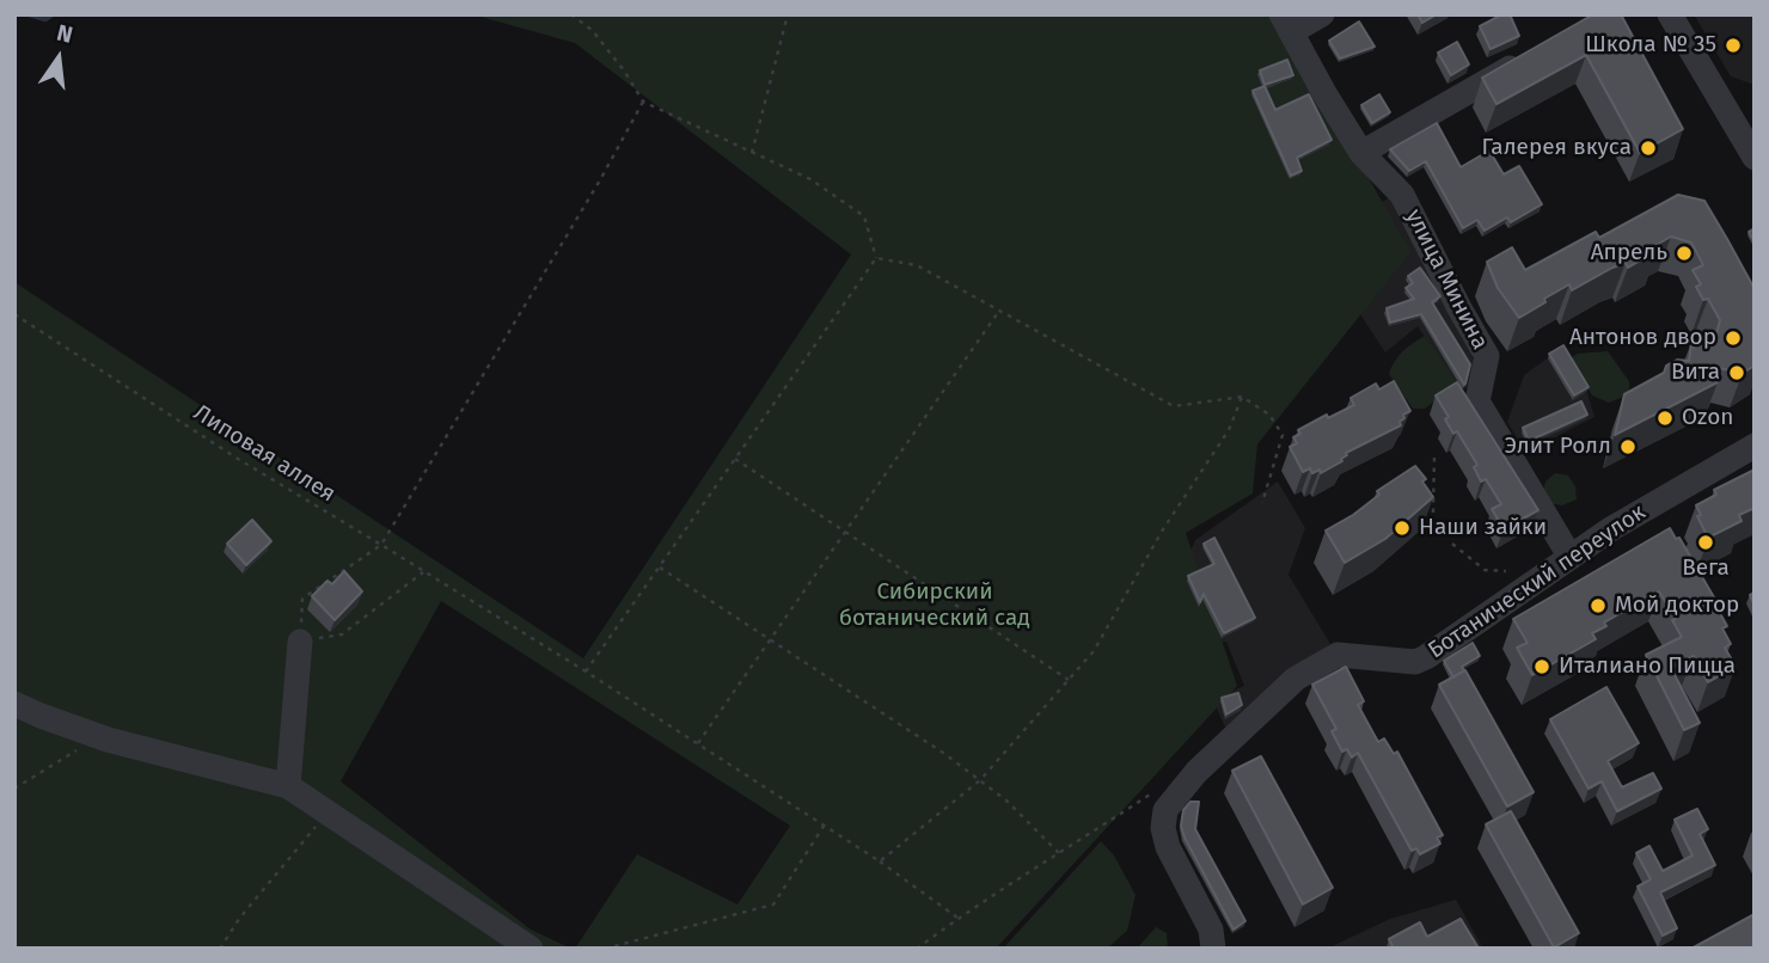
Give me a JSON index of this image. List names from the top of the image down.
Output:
{
  "streets": {
    "street": ["улица Минина", "Ботанический переулок"],
    "path": ["Липовая аллея"]
  },
  "crossings": [
    ["улица Минина", "Ботанический переулок"]
  ],
  "parks": ["Сибирский ботанический сад"],
  "places": [
    "Школа № 35",
    "Галерея вкуса",
    "Апрель",
    "Антонов двор",
    "Вита",
    "Ozon",
    "Элит Ролл",
    "Наши зайки",
    "Вега",
    "Мой доктор",
    "Италиано Пицца"
  ],
  "north": "top"
}
